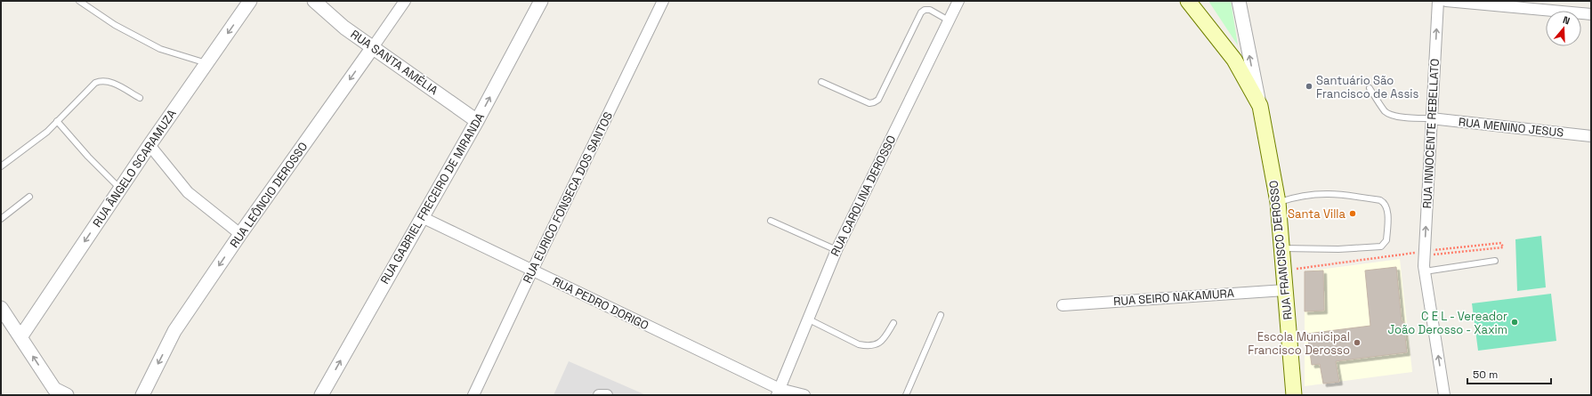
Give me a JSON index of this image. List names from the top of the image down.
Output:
{
  "streets": {
    "main road": ["RUA FRANCISCO DEROSSO"],
    "street": [
      "RUA SANTA AMÉLIA",
      "RUA MENINO JESUS",
      "RUA INNOCENTE REBELLATO",
      "RUA ÂNGELO SCARAMUZA",
      "RUA LEÔNCIO DEROSSO",
      "RUA CAROLINA DEROSSO",
      "RUA EURICO FONSECA DOS SANTOS",
      "RUA GABRIEL FRECEIRO DE MIRANDA",
      "RUA SEIRO NAKAMURA",
      "RUA PEDRO DORIGO"
    ]
  },
  "crossings": [
    ["RUA SANTA AMÉLIA", "RUA LEÔNCIO DEROSSO"],
    ["RUA SANTA AMÉLIA", "RUA GABRIEL FRECEIRO DE MIRANDA"],
    ["RUA MENINO JESUS", "RUA INNOCENTE REBELLATO"],
    ["RUA CAROLINA DEROSSO", "RUA PEDRO DORIGO"],
    ["RUA EURICO FONSECA DOS SANTOS", "RUA PEDRO DORIGO"],
    ["RUA GABRIEL FRECEIRO DE MIRANDA", "RUA PEDRO DORIGO"],
    ["RUA FRANCISCO DEROSSO", "RUA SEIRO NAKAMURA"]
  ],
  "one_way": [
    "RUA INNOCENTE REBELLATO",
    "RUA ÂNGELO SCARAMUZA",
    "RUA LEÔNCIO DEROSSO",
    "RUA GABRIEL FRECEIRO DE MIRANDA"
  ],
  "places": [
    "Santuário São Francisco de Assis",
    "Santa Villa",
    "C E L - Vereador João Derosso - Xaxim",
    "Escola Municipal Francisco Derosso"
  ],
  "scale_bar": "50 m",
  "north": "top"
}
